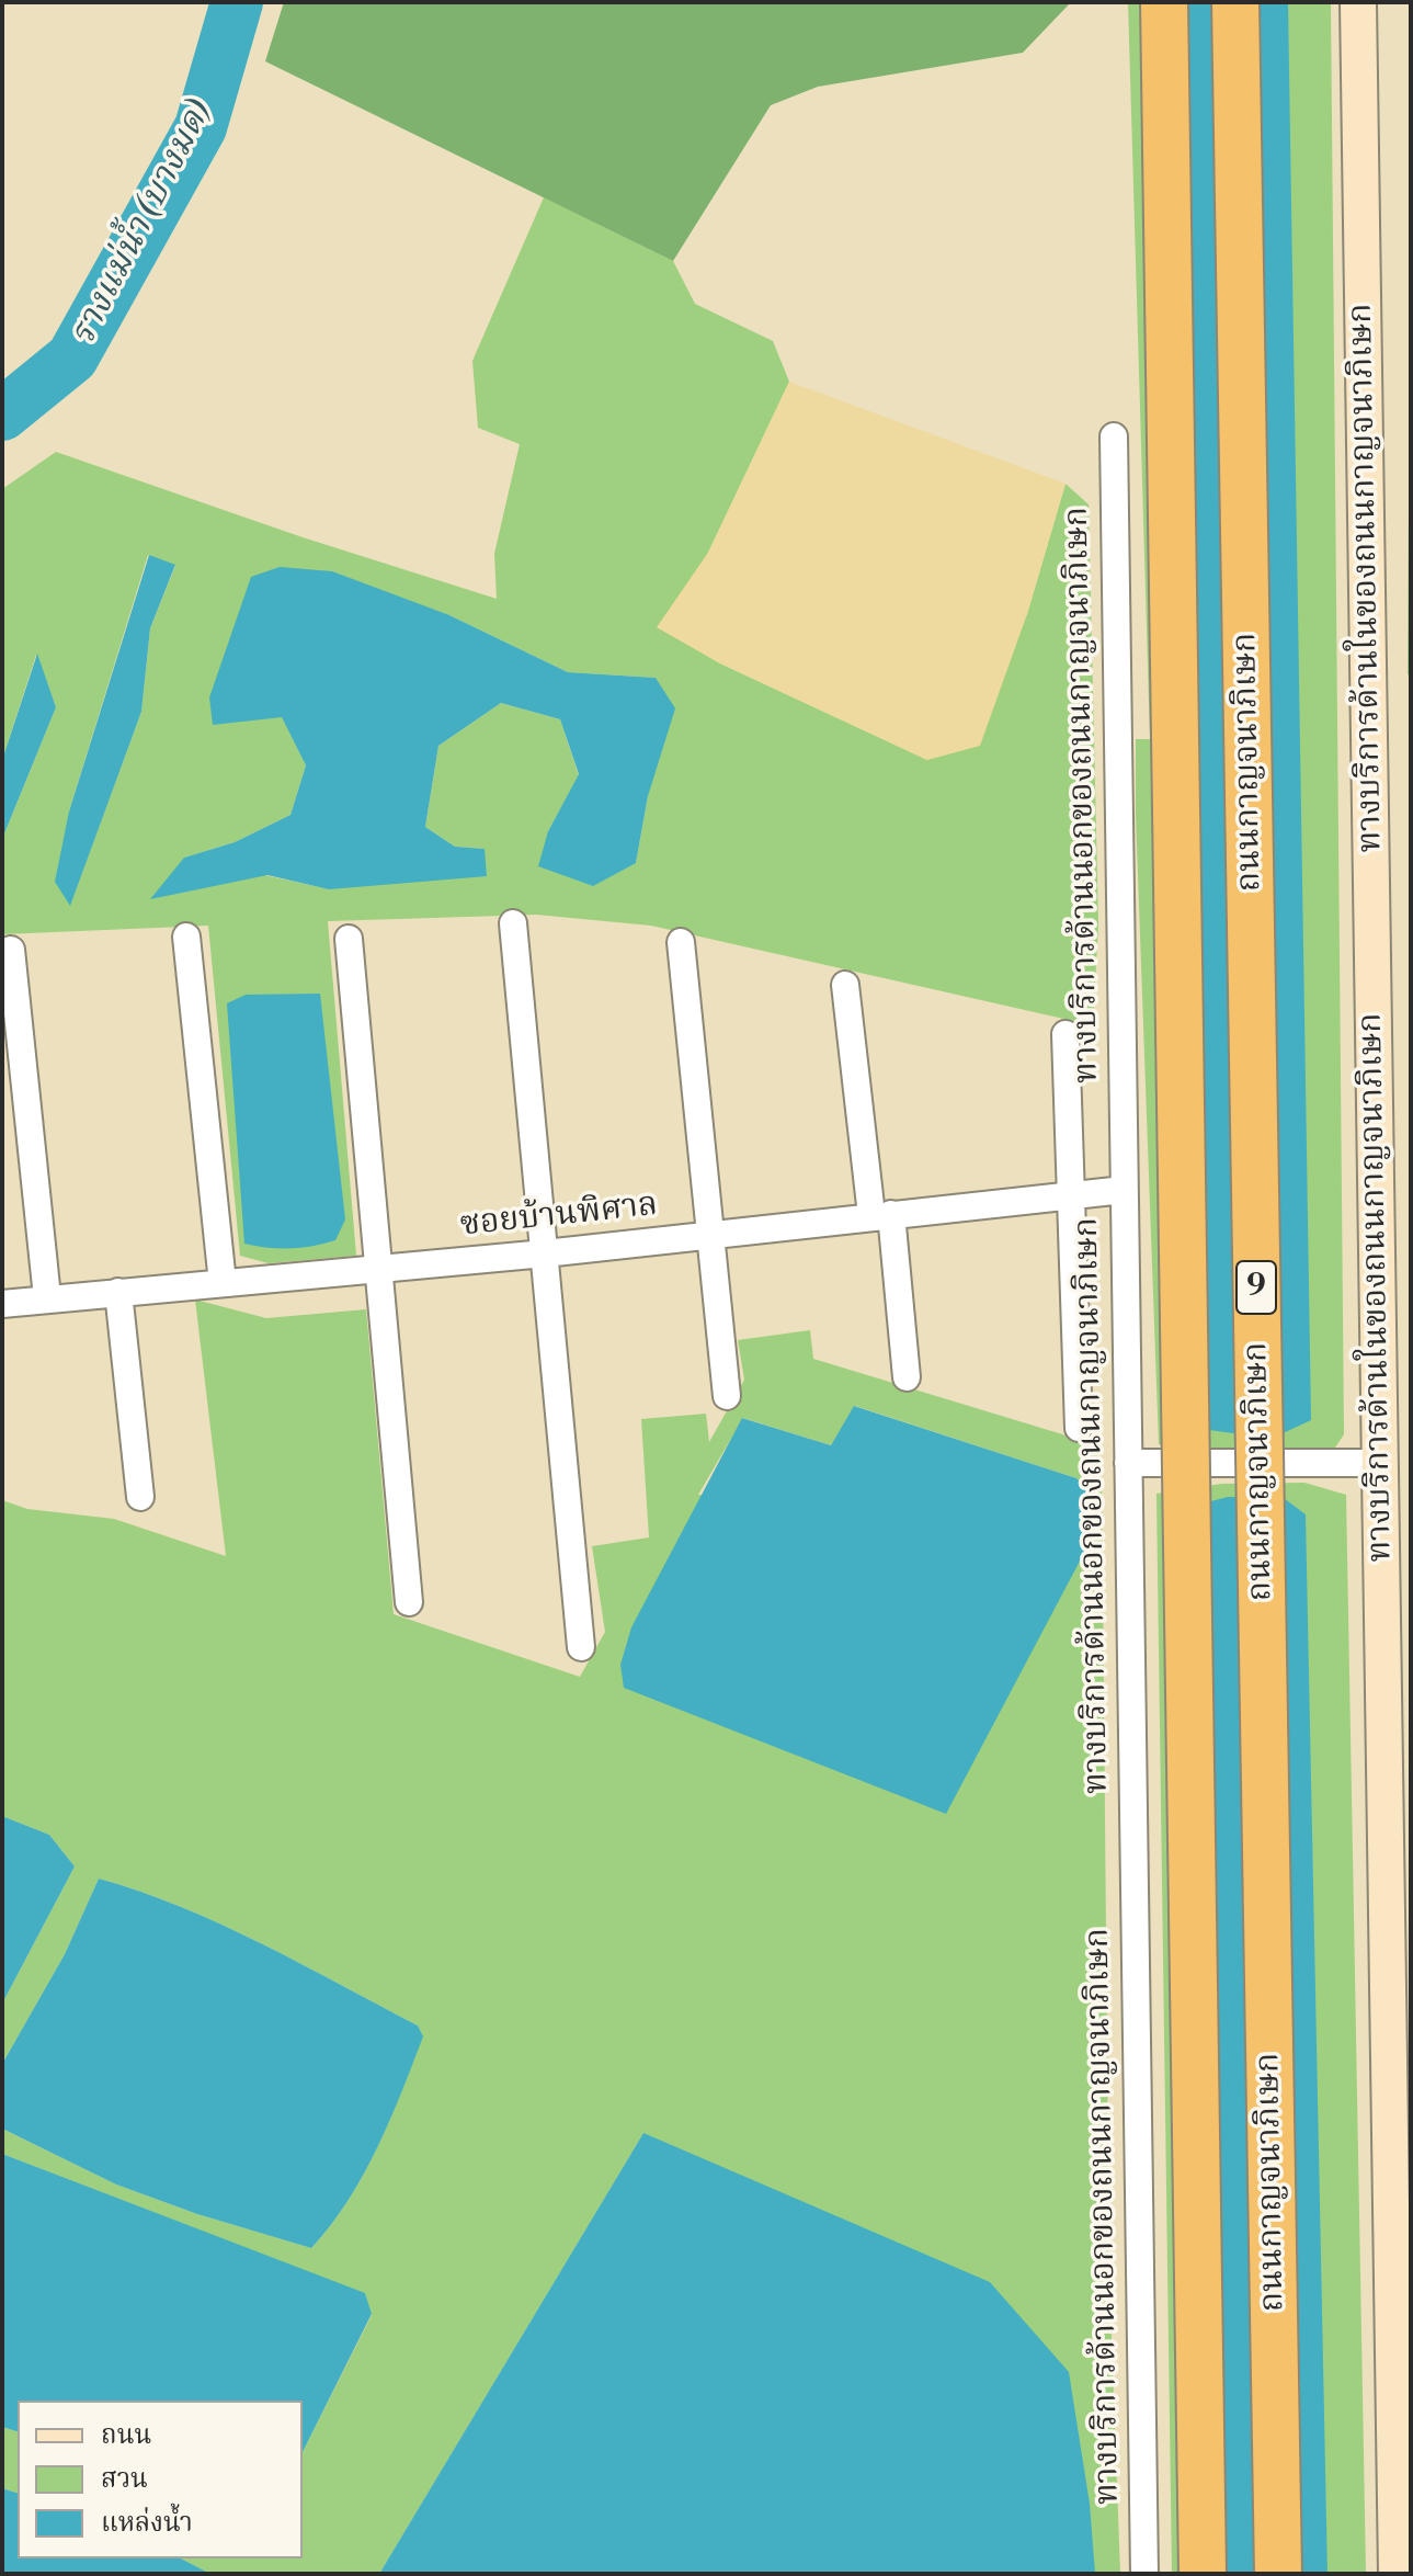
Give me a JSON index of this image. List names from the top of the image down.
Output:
{
  "streets": {
    "highway": ["ถนนกาญจนาภิเษก", "9"],
    "main road": ["ทางบริการด้านในของถนนกาญจนาภิเษก"],
    "street": ["ทางบริการด้านนอกของถนนกาญจนาภิเษก", "ซอยบ้านพิศาล"]
  },
  "crossings": [
    ["ทางบริการด้านนอกของถนนกาญจนาภิเษก", "ซอยบ้านพิศาล"]
  ],
  "water": ["รางแม่น้ำ (บางมด)"],
  "legend": ["ถนน", "สวน", "แหล่งน้ำ"]
}
